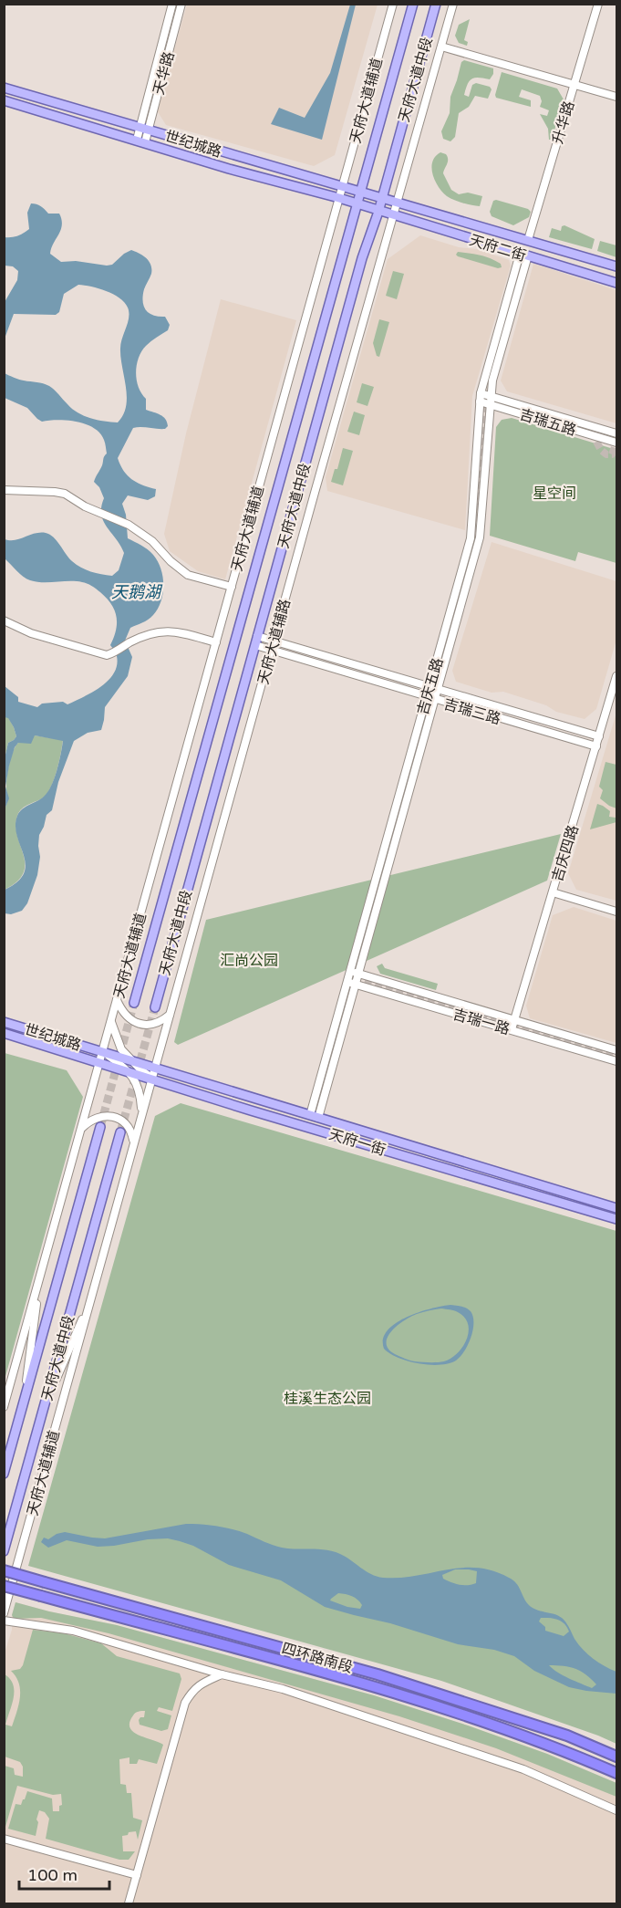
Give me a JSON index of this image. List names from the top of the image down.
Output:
{
  "streets": {
    "highway": ["四环路南段"],
    "main road": [
      "天府大道中段",
      "世纪城路",
      "天府二街",
      "天府一街"
    ],
    "street": [
      "天华路",
      "天府大道辅道",
      "升华路",
      "吉瑞五路",
      "天府大道辅路",
      "吉庆五路",
      "吉瑞三路",
      "吉庆四路",
      "吉瑞一路"
    ]
  },
  "crossings": [
    ["天华路", "世纪城路"],
    ["天府大道中段", "世纪城路"],
    ["天府大道中段", "天府二街"],
    ["天府大道中段", "吉瑞三路"],
    ["天府大道辅道", "世纪城路"],
    ["天府大道辅道", "天府大道辅路"],
    ["天府大道辅道", "天府一街"],
    ["升华路", "天府二街"],
    ["世纪城路", "天府二街"],
    ["世纪城路", "天府一街"],
    ["天府二街", "天府大道辅路"],
    ["天府二街", "吉庆五路"],
    ["吉瑞五路", "吉庆五路"],
    ["天府大道辅路", "吉瑞三路"],
    ["天府大道辅路", "天府一街"],
    ["吉庆五路", "吉瑞三路"],
    ["吉庆五路", "吉瑞一路"],
    ["吉庆五路", "天府一街"],
    ["吉瑞三路", "吉庆四路"],
    ["吉庆四路", "吉瑞一路"]
  ],
  "water": ["天鹅湖"],
  "parks": ["星空间", "汇尚公园", "桂溪生态公园"],
  "scale_bar": "100 m"
}
